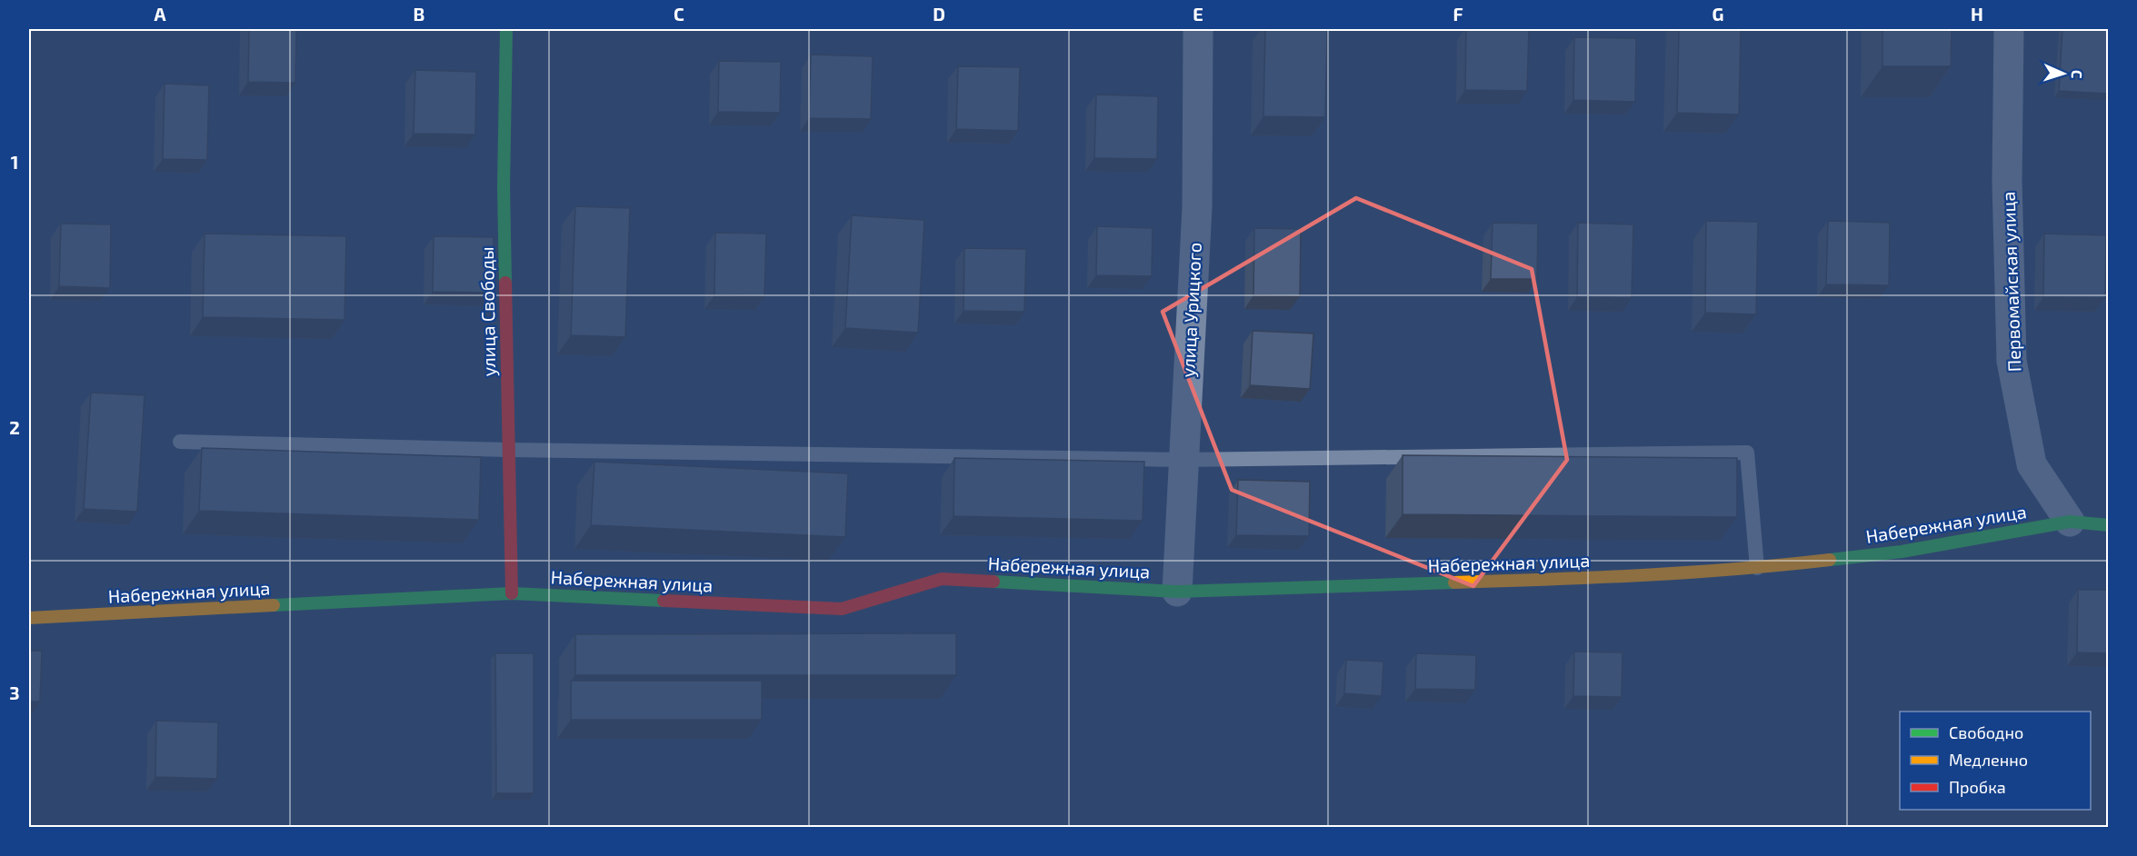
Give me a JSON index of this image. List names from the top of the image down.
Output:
{
  "streets": {
    "street": [
      "Первомайская улица",
      "улица Урицкого",
      "улица Свободы",
      "Набережная улица"
    ]
  },
  "crossings": [
    ["Первомайская улица", "Набережная улица"],
    ["улица Урицкого", "Набережная улица"],
    ["улица Свободы", "Набережная улица"]
  ],
  "legend": ["Свободно", "Медленно", "Пробка"],
  "north": "right",
  "grid": {
    "columns": [
      "A",
      "B",
      "C",
      "D",
      "E",
      "F",
      "G",
      "H"
    ],
    "rows": ["1", "2", "3"]
  }
}
